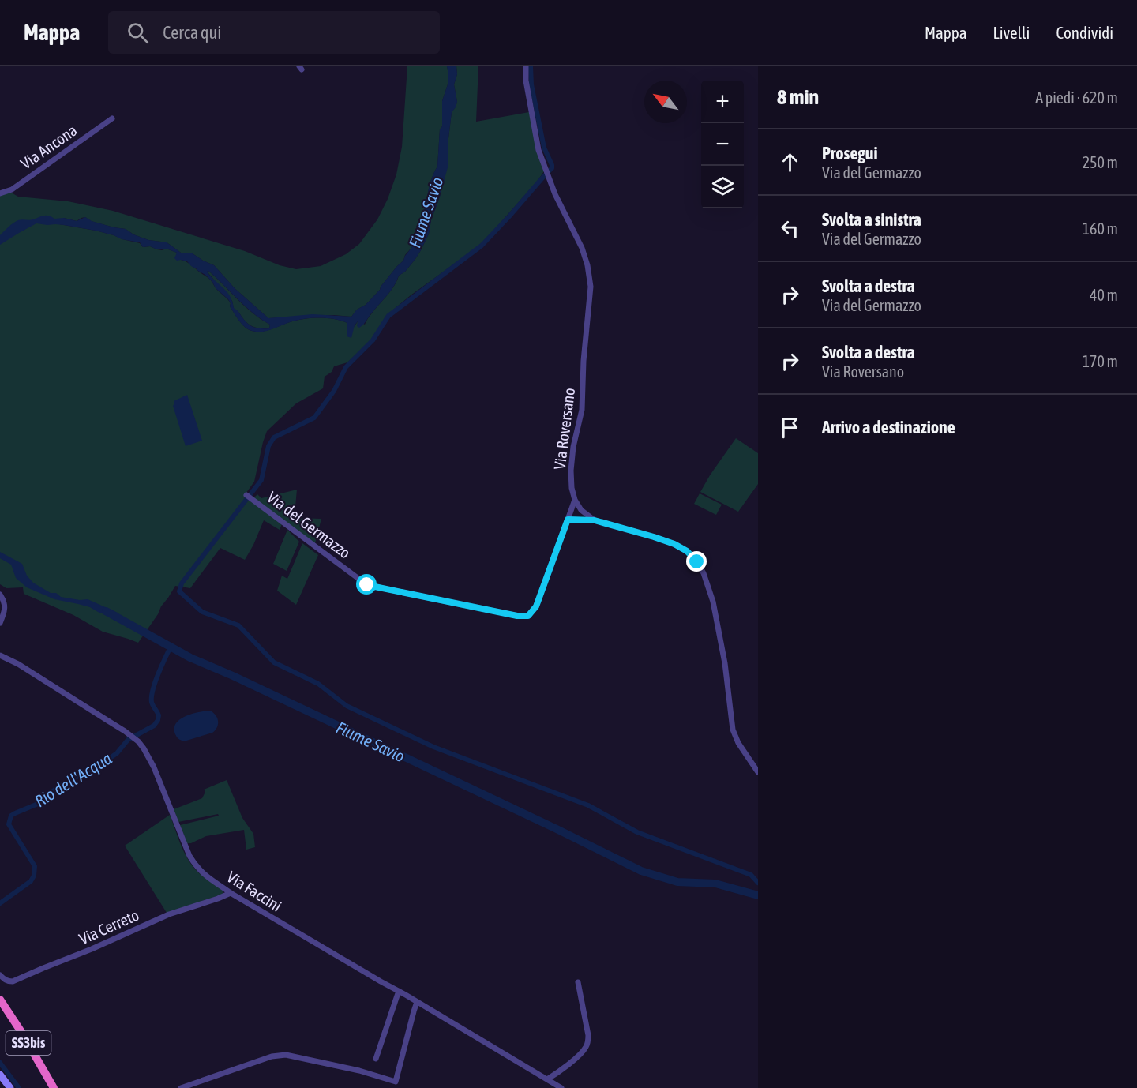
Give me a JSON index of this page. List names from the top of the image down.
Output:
{
  "streets": {
    "highway": ["SS3bis"],
    "street": [
      "Via Ancona",
      "Via Roversano",
      "Via del Germazzo",
      "Via Faccini",
      "Via Cerreto"
    ]
  },
  "crossings": [
    ["Via Roversano", "Via del Germazzo"],
    ["Via Faccini", "Via Cerreto"]
  ],
  "water": ["Fiume Savio", "Rio dell'Acqua"],
  "north": "top left",
  "page": {
    "header": "Mappa",
    "search": "Cerca qui",
    "nav": ["Mappa", "Livelli", "Condividi"],
    "heading": ["8 min", "A piedi · 620 m"],
    "map_buttons": ["+", "−"],
    "list": [
      ["Prosegui", "Via del Germazzo", "250 m"],
      ["Svolta a sinistra", "Via del Germazzo", "160 m"],
      ["Svolta a destra", "Via del Germazzo", "40 m"],
      ["Svolta a destra", "Via Roversano", "170 m"],
      "Arrivo a destinazione"
    ]
  }
}
